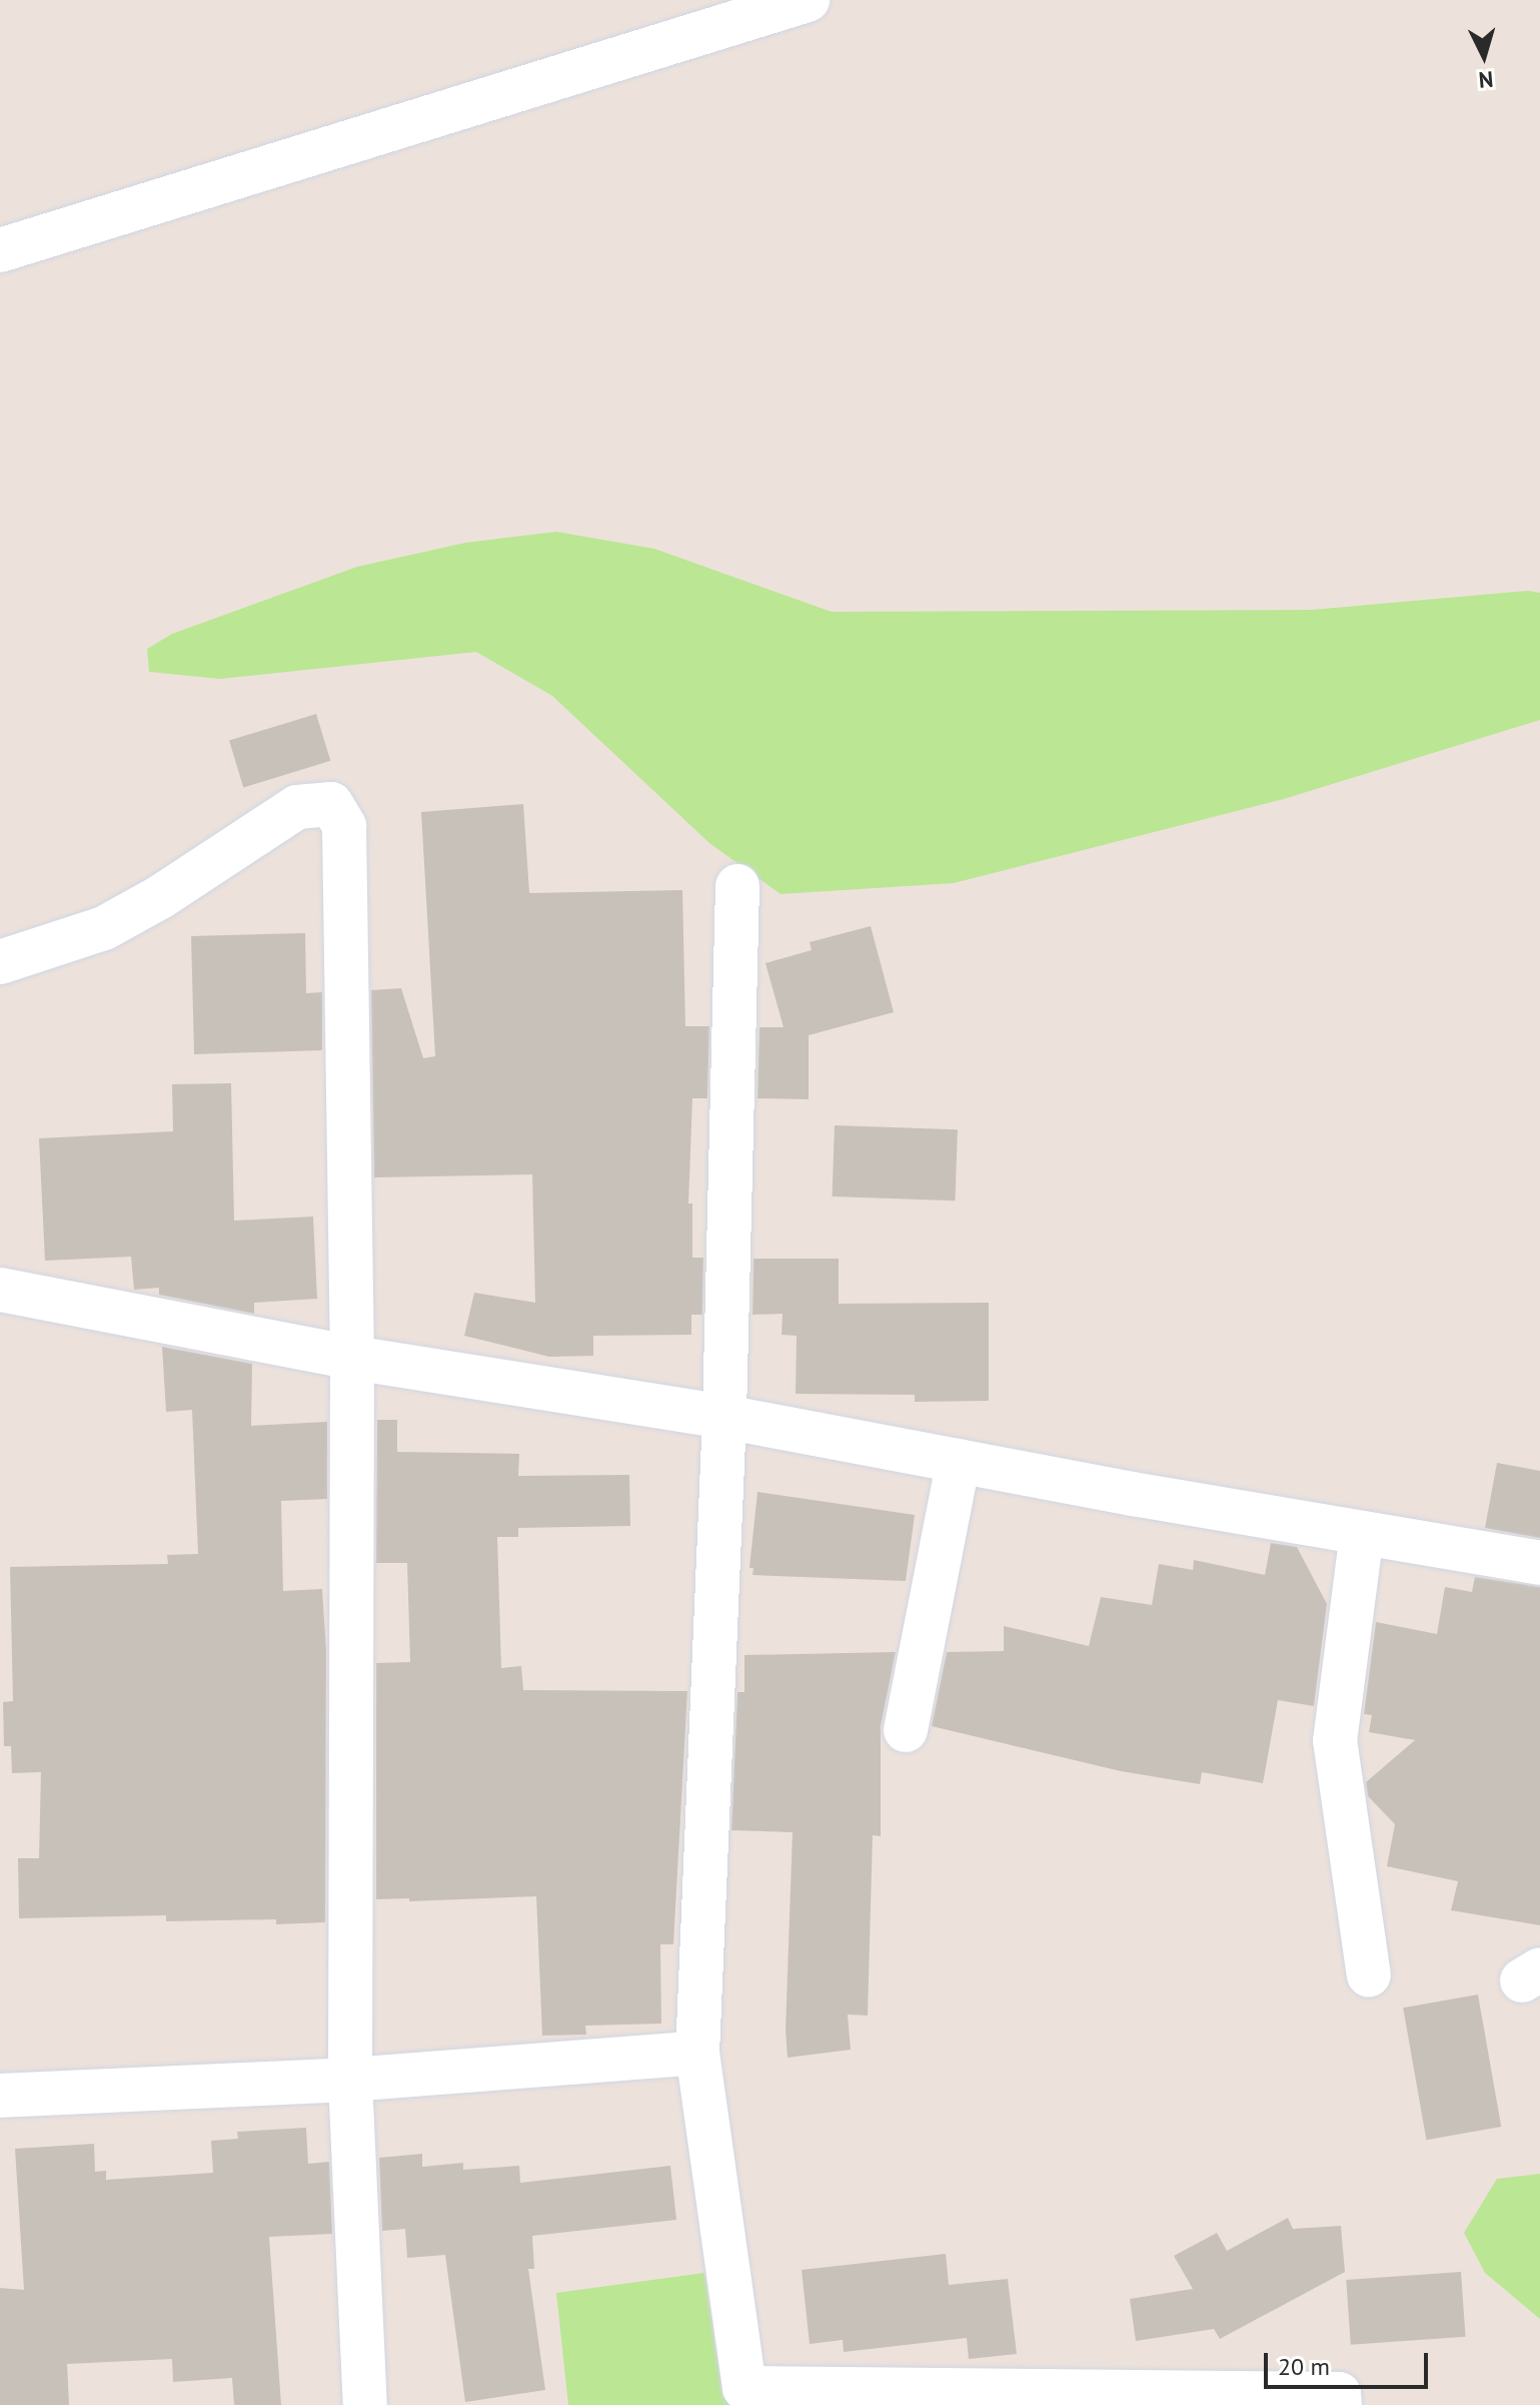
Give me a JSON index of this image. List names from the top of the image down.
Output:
{
  "scale_bar": "20 m",
  "north": "bottom"
}
